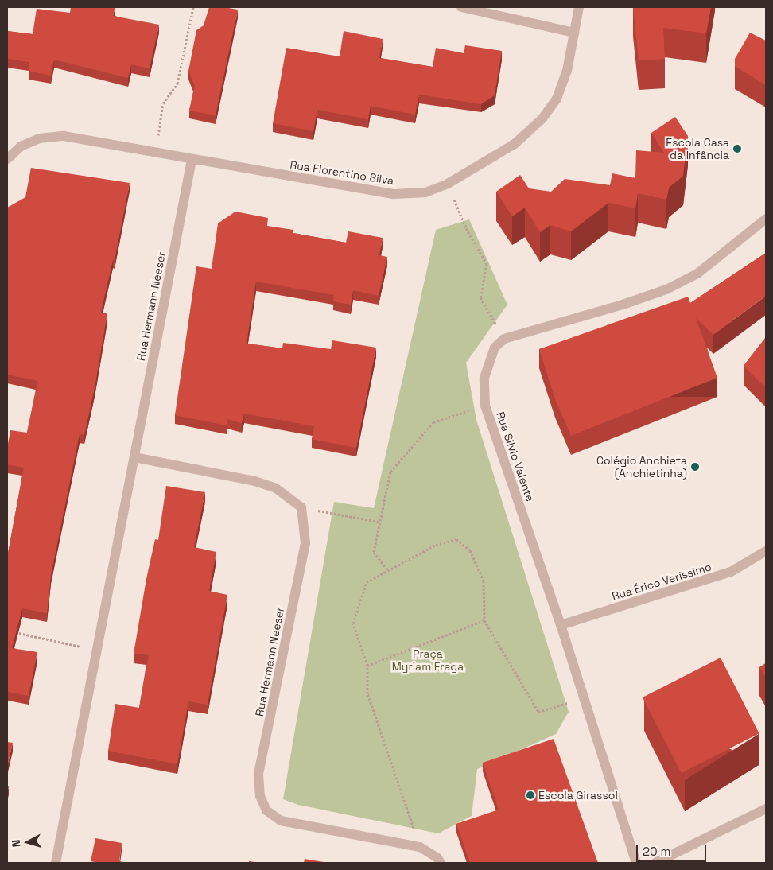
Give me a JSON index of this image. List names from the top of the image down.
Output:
{
  "streets": {
    "street": [
      "Rua Florentino Silva",
      "Rua Hermann Neeser",
      "Rua Silvio Valente",
      "Rua Érico Veríssimo"
    ]
  },
  "crossings": [
    ["Rua Florentino Silva", "Rua Hermann Neeser"],
    ["Rua Silvio Valente", "Rua Érico Veríssimo"]
  ],
  "parks": ["Praça Myriam Fraga"],
  "places": ["Escola Casa da Infância", "Colégio Anchieta (Anchietinha)", "Escola Girassol"],
  "scale_bar": "20 m",
  "north": "left"
}
